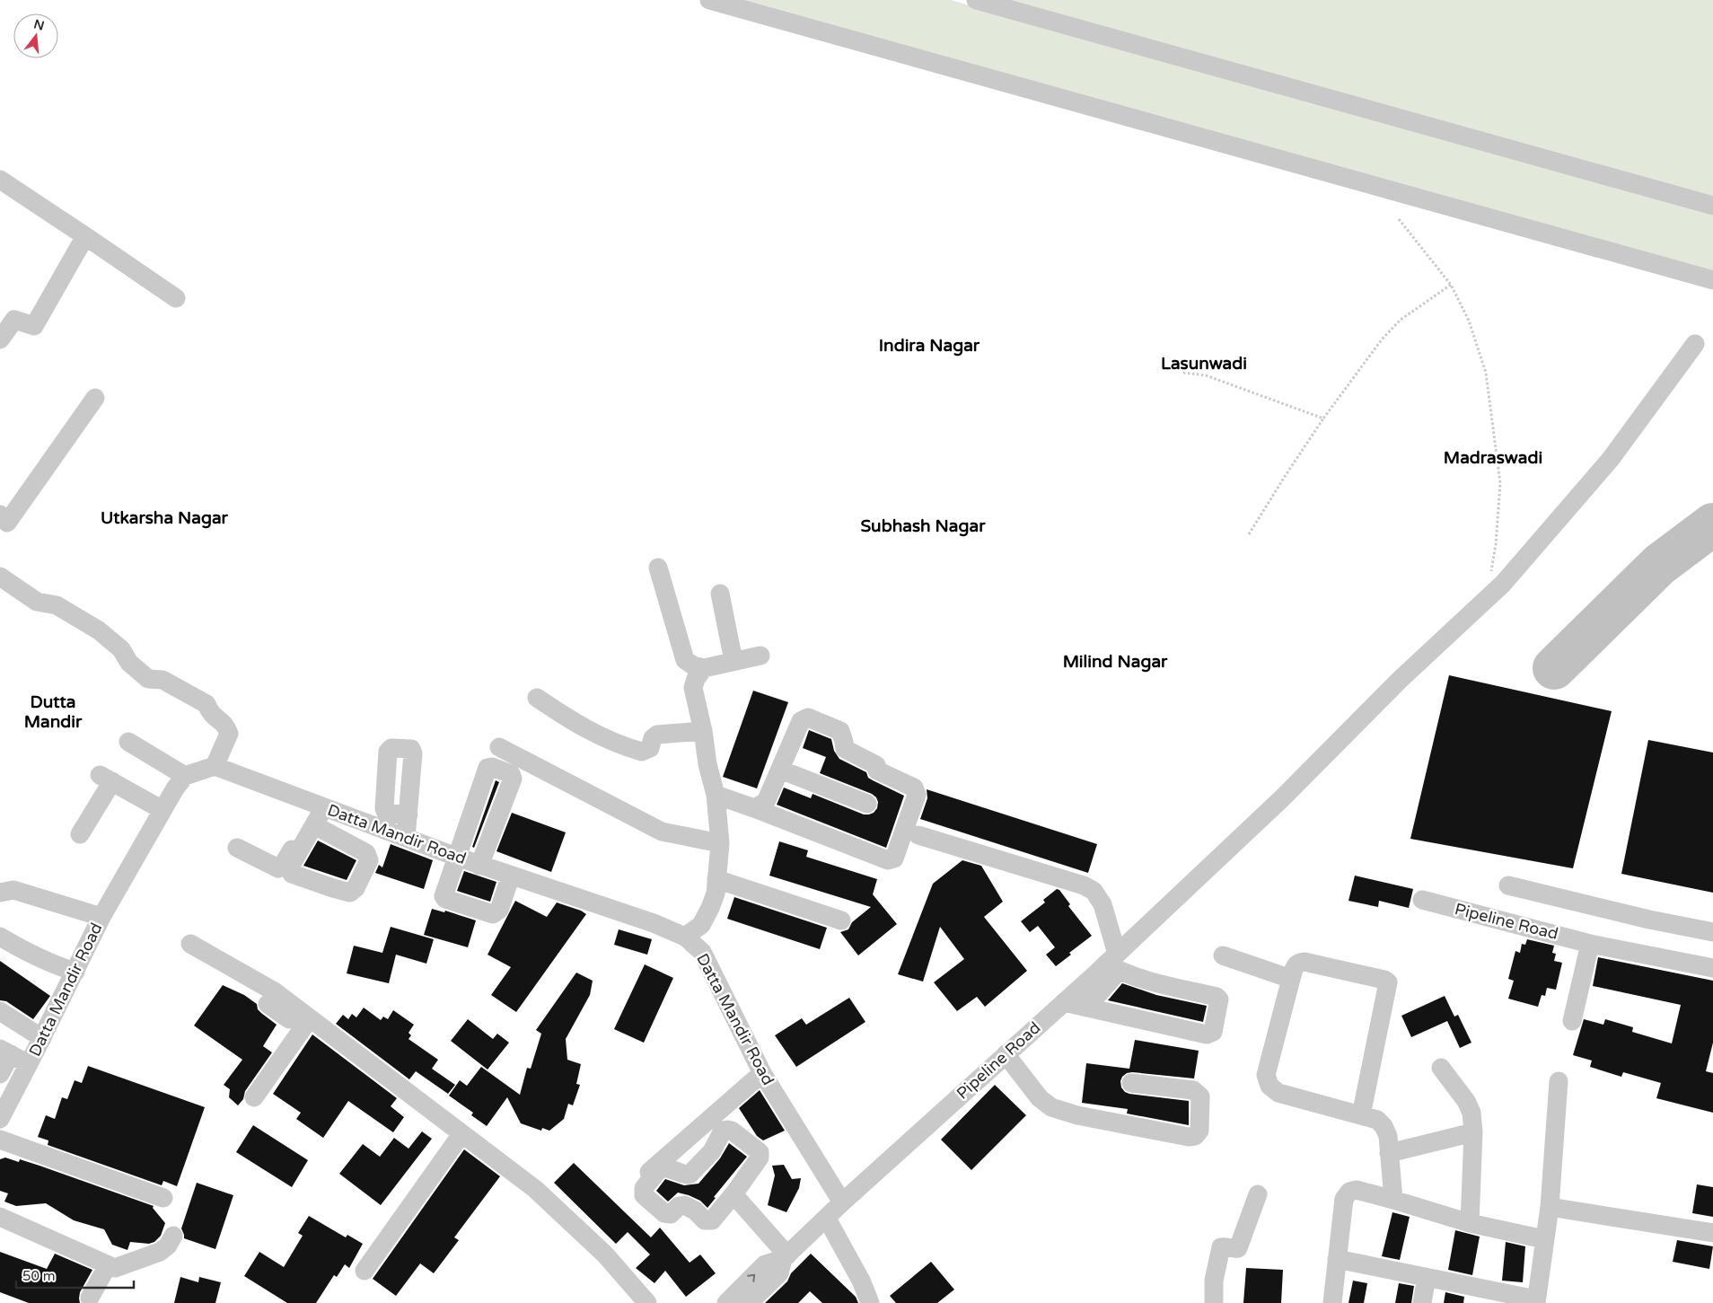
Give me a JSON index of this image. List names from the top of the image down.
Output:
{
  "streets": {
    "street": ["Datta Mandir Road", "Pipeline Road"]
  },
  "crossings": [
    ["Datta Mandir Road", "Pipeline Road"]
  ],
  "districts": [
    "Indira Nagar",
    "Lasunwadi",
    "Madraswadi",
    "Utkarsha Nagar",
    "Subhash Nagar",
    "Milind Nagar",
    "Dutta Mandir"
  ],
  "scale_bar": "50 m",
  "north": "top"
}
